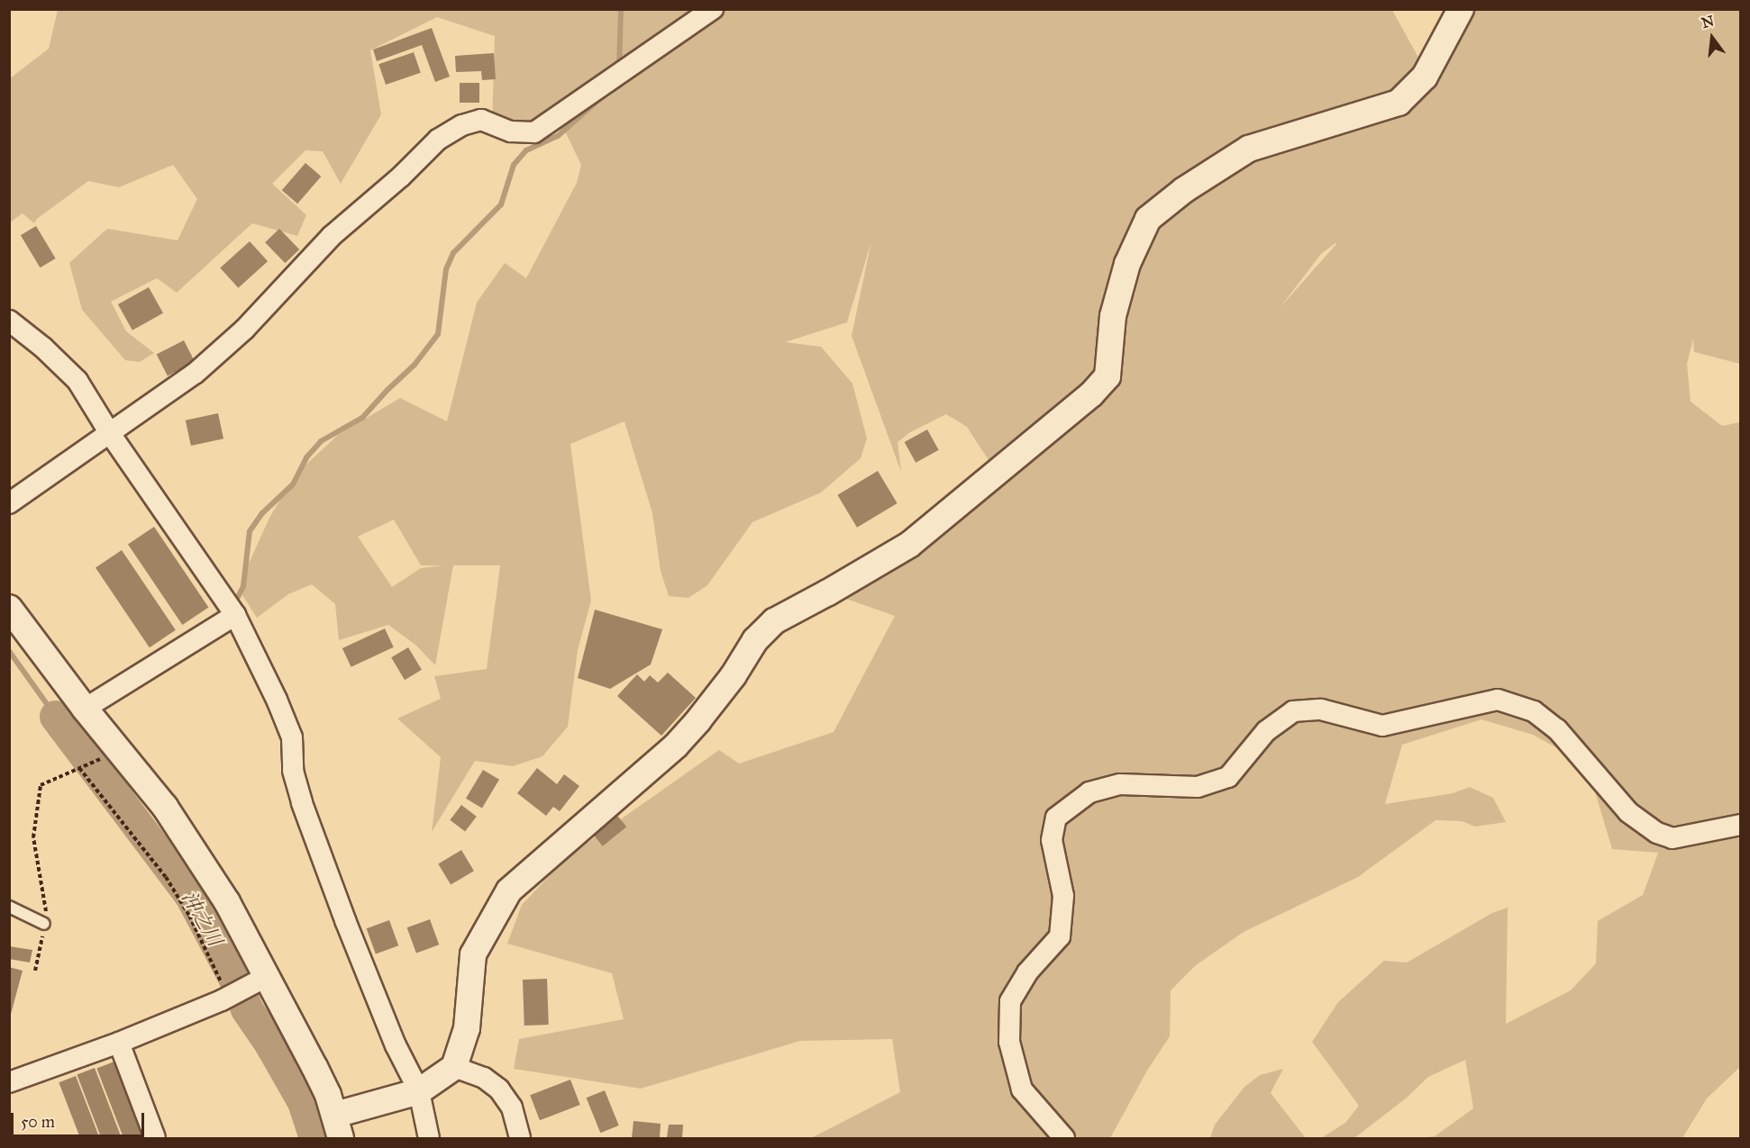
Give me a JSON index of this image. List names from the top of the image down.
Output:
{
  "water": ["沖之川"],
  "scale_bar": "50 m",
  "north": "top"
}
